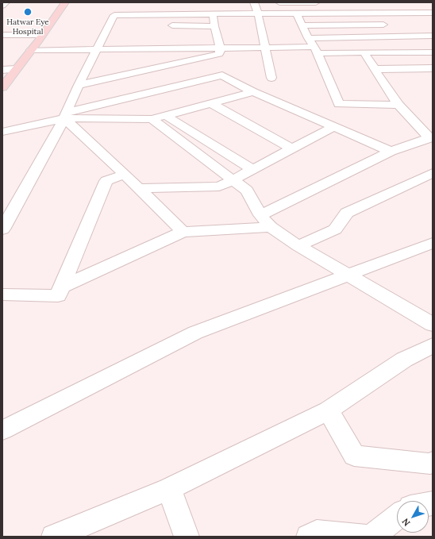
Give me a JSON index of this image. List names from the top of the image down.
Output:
{
  "places": ["Hatwar Eye Hospital"],
  "north": "bottom left"
}
